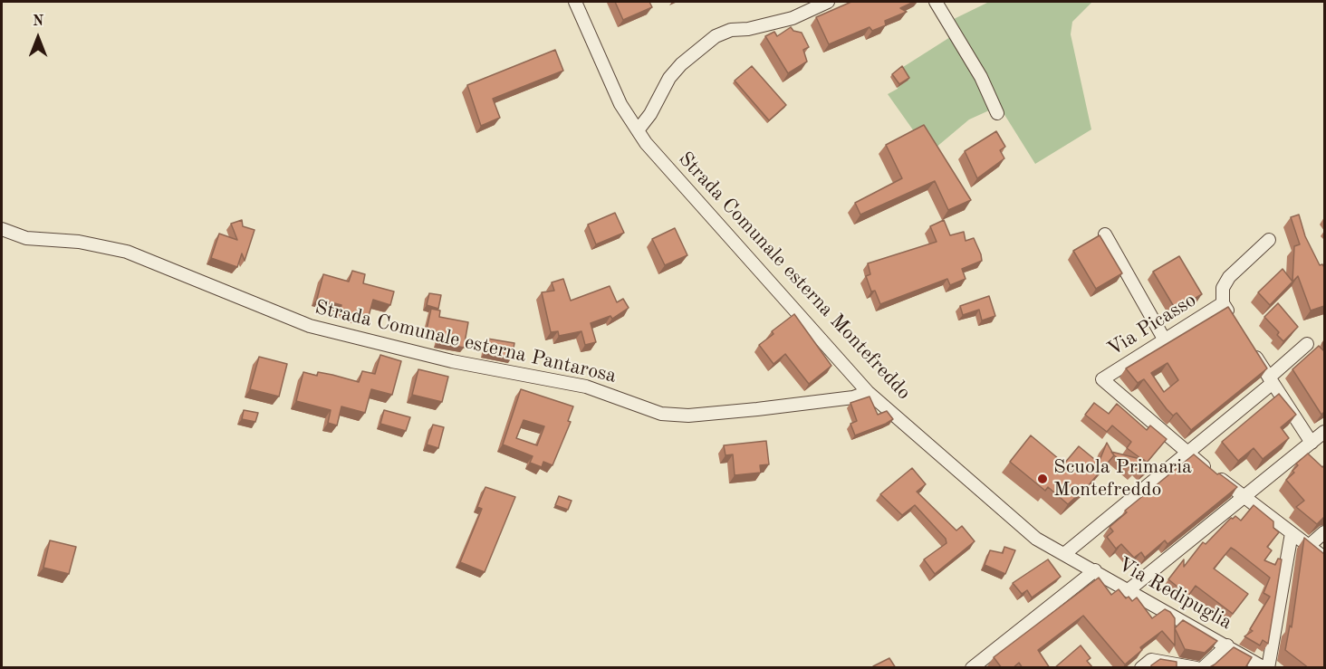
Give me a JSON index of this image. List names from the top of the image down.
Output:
{
  "streets": {
    "street": [
      "Strada Comunale esterna Montefreddo",
      "Via Picasso",
      "Strada Comunale esterna Pantarosa",
      "Via Redipuglia"
    ]
  },
  "crossings": [
    ["Strada Comunale esterna Montefreddo", "Strada Comunale esterna Pantarosa"],
    ["Strada Comunale esterna Montefreddo", "Via Redipuglia"]
  ],
  "places": ["Scuola Primaria Montefreddo"],
  "north": "top"
}
